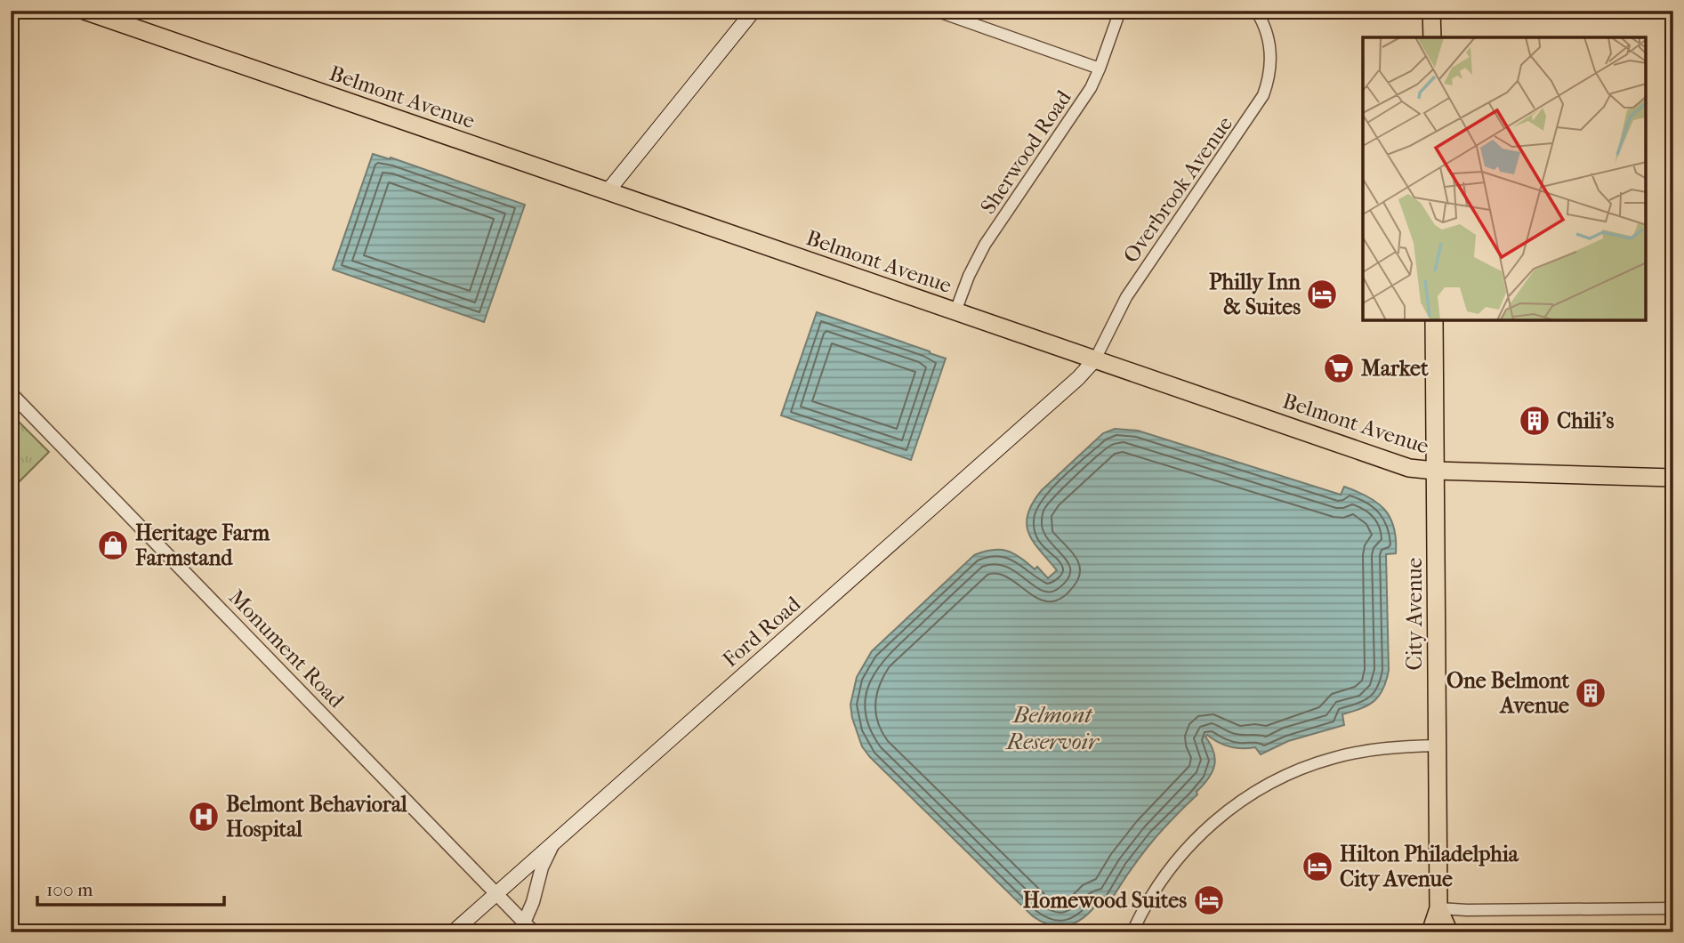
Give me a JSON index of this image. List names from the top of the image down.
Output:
{
  "streets": {
    "main road": ["Belmont Avenue", "City Avenue", "Ford Road"],
    "street": ["Sherwood Road", "Overbrook Avenue", "Monument Road"]
  },
  "crossings": [
    ["Belmont Avenue", "Sherwood Road"],
    ["Belmont Avenue", "Overbrook Avenue"],
    ["Belmont Avenue", "City Avenue"],
    ["Belmont Avenue", "Ford Road"],
    ["Overbrook Avenue", "Ford Road"],
    ["Ford Road", "Monument Road"]
  ],
  "water": ["Belmont Reservoir"],
  "places": {
    "hotel": ["Philly Inn & Suites", "Hilton Philadelphia City Avenue", "Homewood Suites"],
    "supermarket": ["Market"],
    "building": ["Chili's", "One Belmont Avenue"],
    "shop": ["Heritage Farm Farmstand"],
    "hospital": ["Belmont Behavioral Hospital"]
  },
  "scale_bar": "100 m"
}
